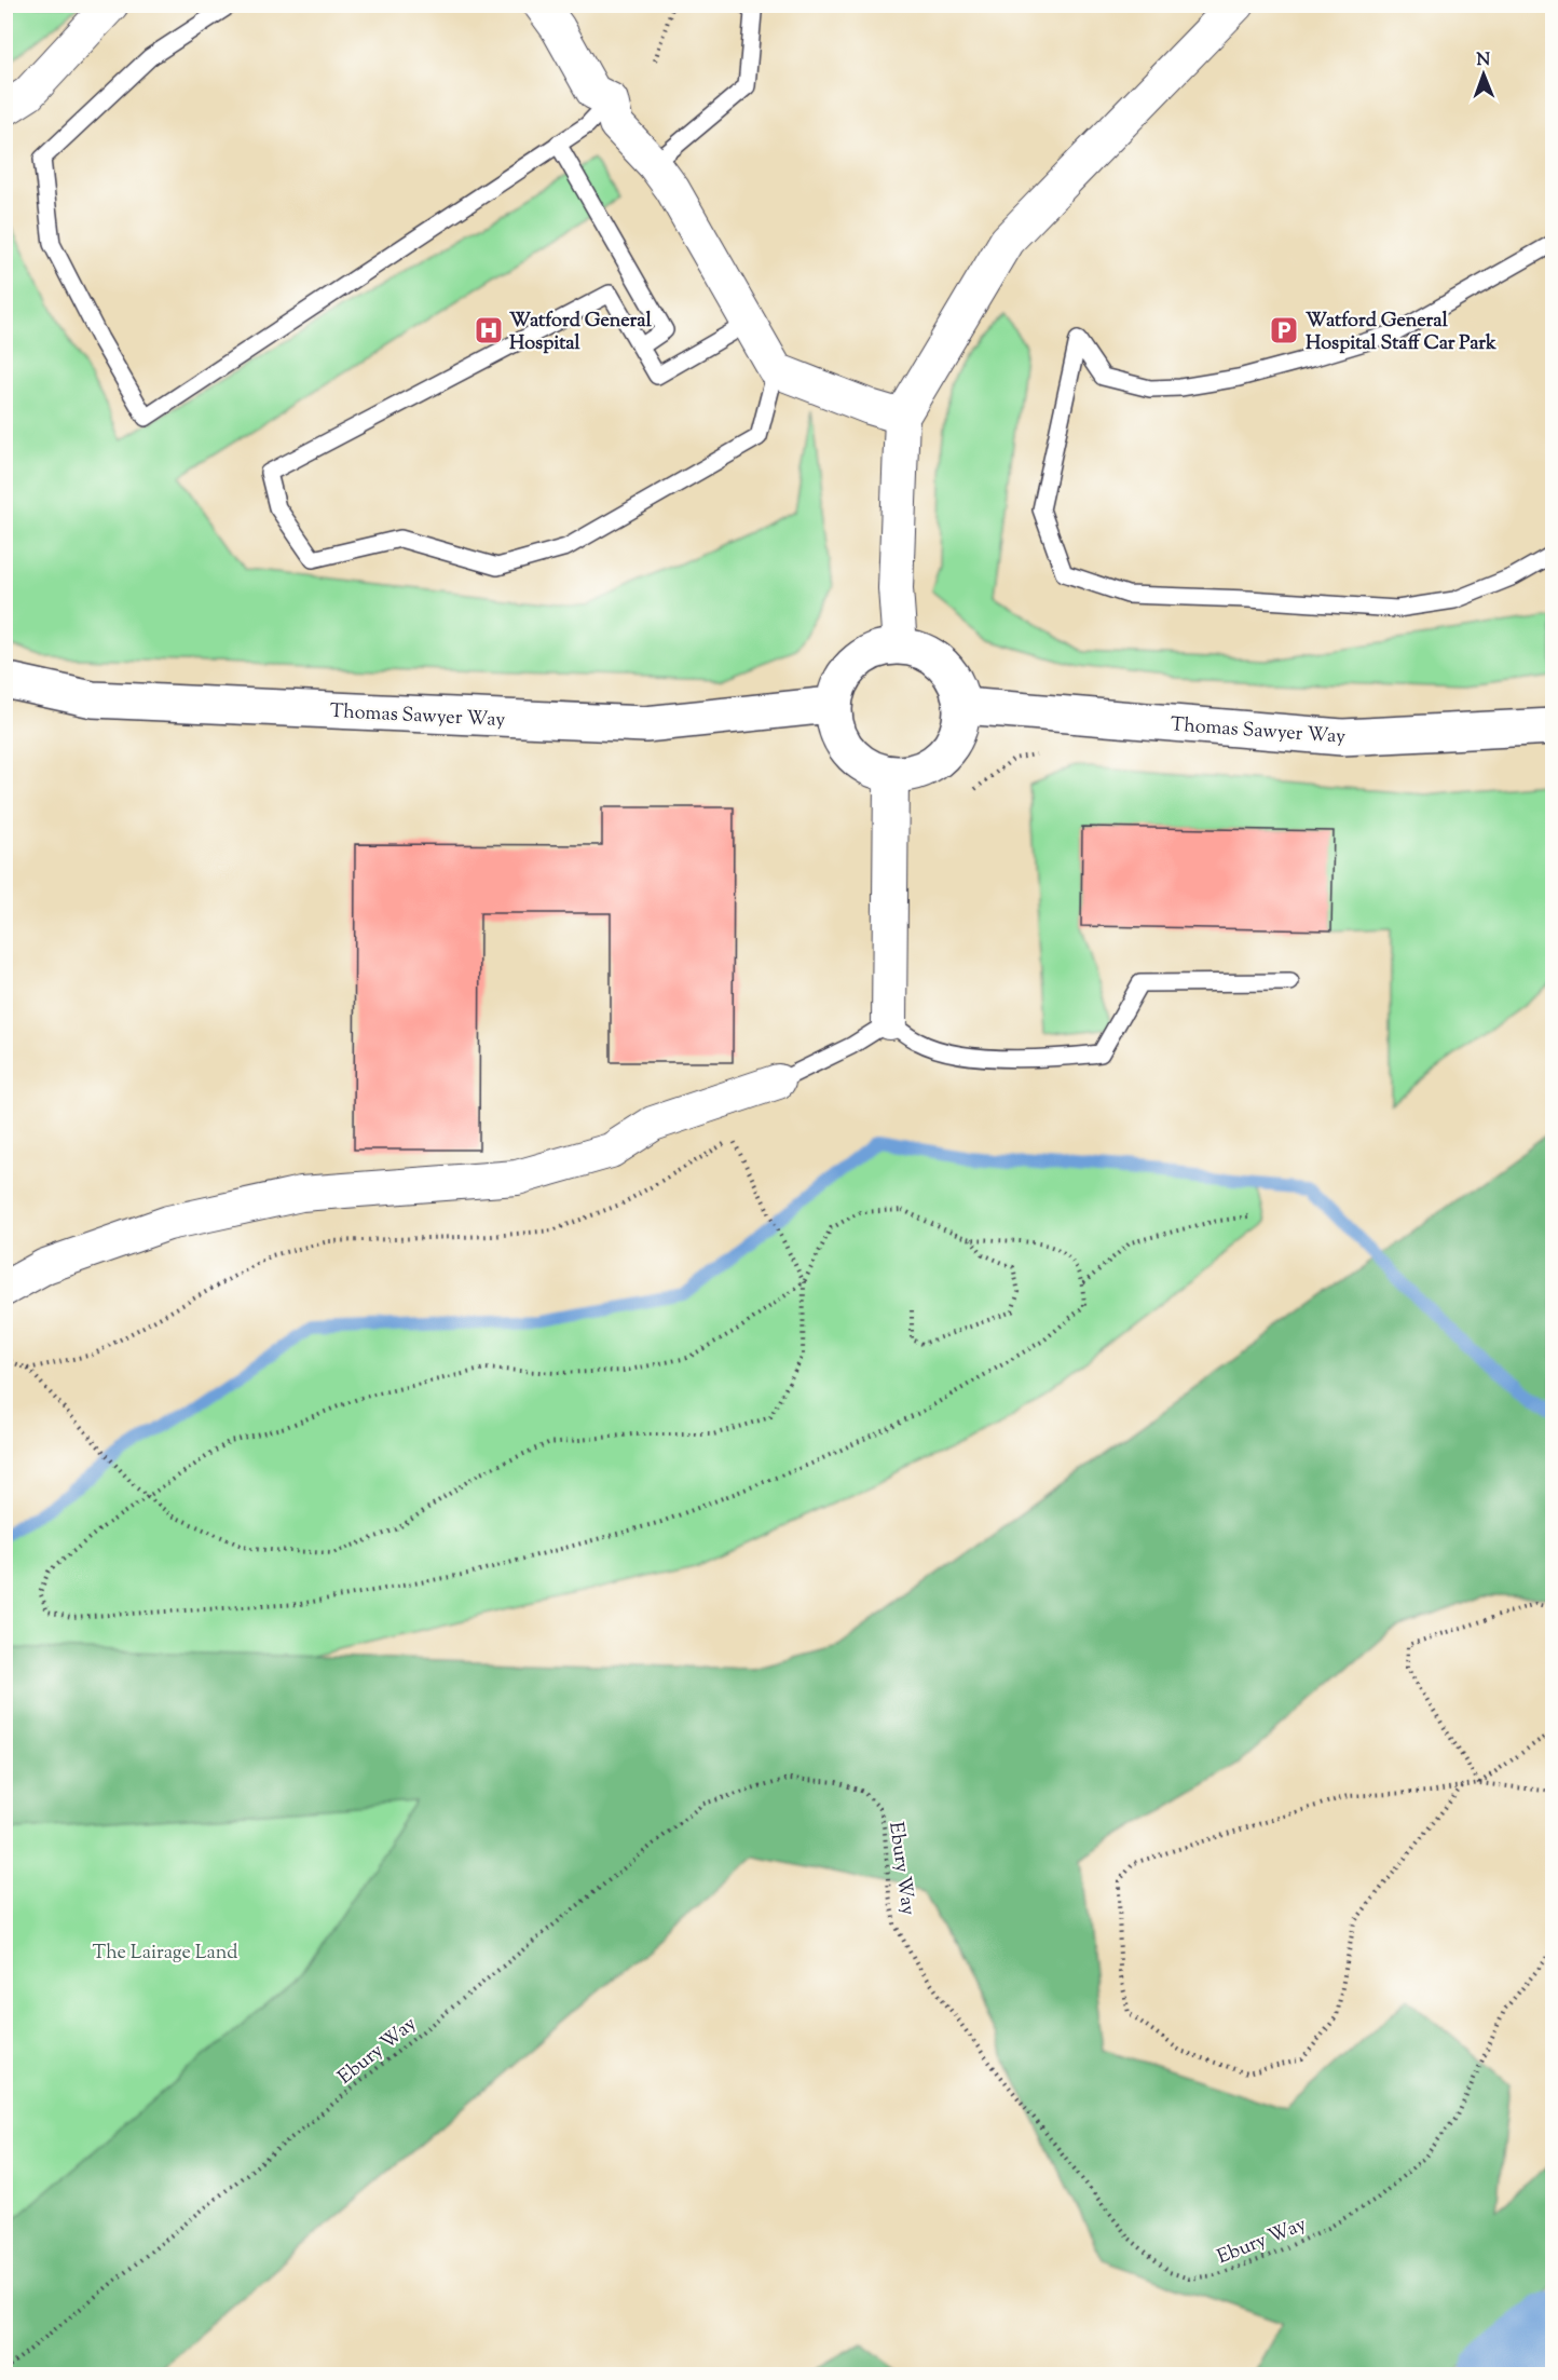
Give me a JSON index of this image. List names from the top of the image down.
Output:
{
  "streets": {
    "street": ["Thomas Sawyer Way"],
    "path": ["Ebury Way"]
  },
  "parks": ["The Lairage Land"],
  "places": {
    "hospital": ["Watford General Hospital"],
    "parking": ["Watford General Hospital Staff Car Park"]
  },
  "north": "top"
}
